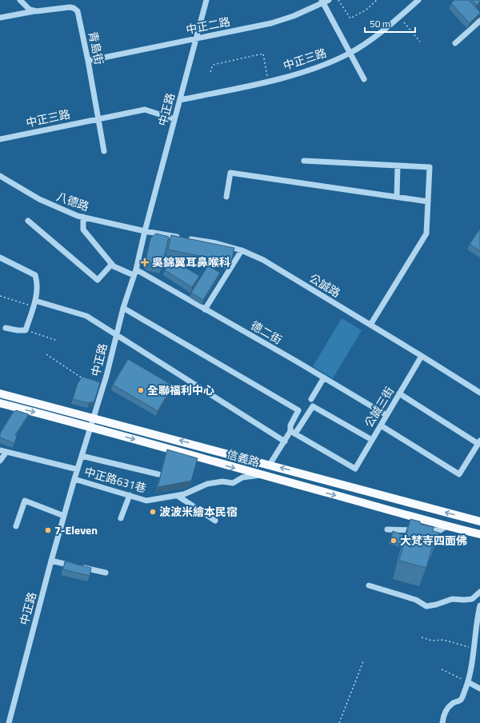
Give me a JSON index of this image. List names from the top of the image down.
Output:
{
  "streets": {
    "main road": ["信義路"],
    "street": [
      "中正二路",
      "青島街",
      "中正三路",
      "中正路",
      "八德路",
      "公誠路",
      "德二街",
      "公誠三街",
      "中正路631巷"
    ]
  },
  "crossings": [
    ["中正二路", "青島街"],
    ["中正二路", "中正路"],
    ["青島街", "中正三路"],
    ["中正三路", "中正路"],
    ["中正路", "八德路"],
    ["中正路", "公誠路"],
    ["中正路", "德二街"],
    ["中正路", "信義路"],
    ["中正路", "中正路631巷"],
    ["八德路", "公誠路"],
    ["公誠路", "公誠三街"],
    ["德二街", "公誠三街"],
    ["信義路", "中正路631巷"]
  ],
  "places": {
    "health": ["吳錦翼耳鼻喉科"],
    "other": [
      "全聯福利中心",
      "波波米繪本民宿",
      "7-Eleven",
      "大梵寺四面佛"
    ]
  },
  "scale_bar": "50 m"
}
